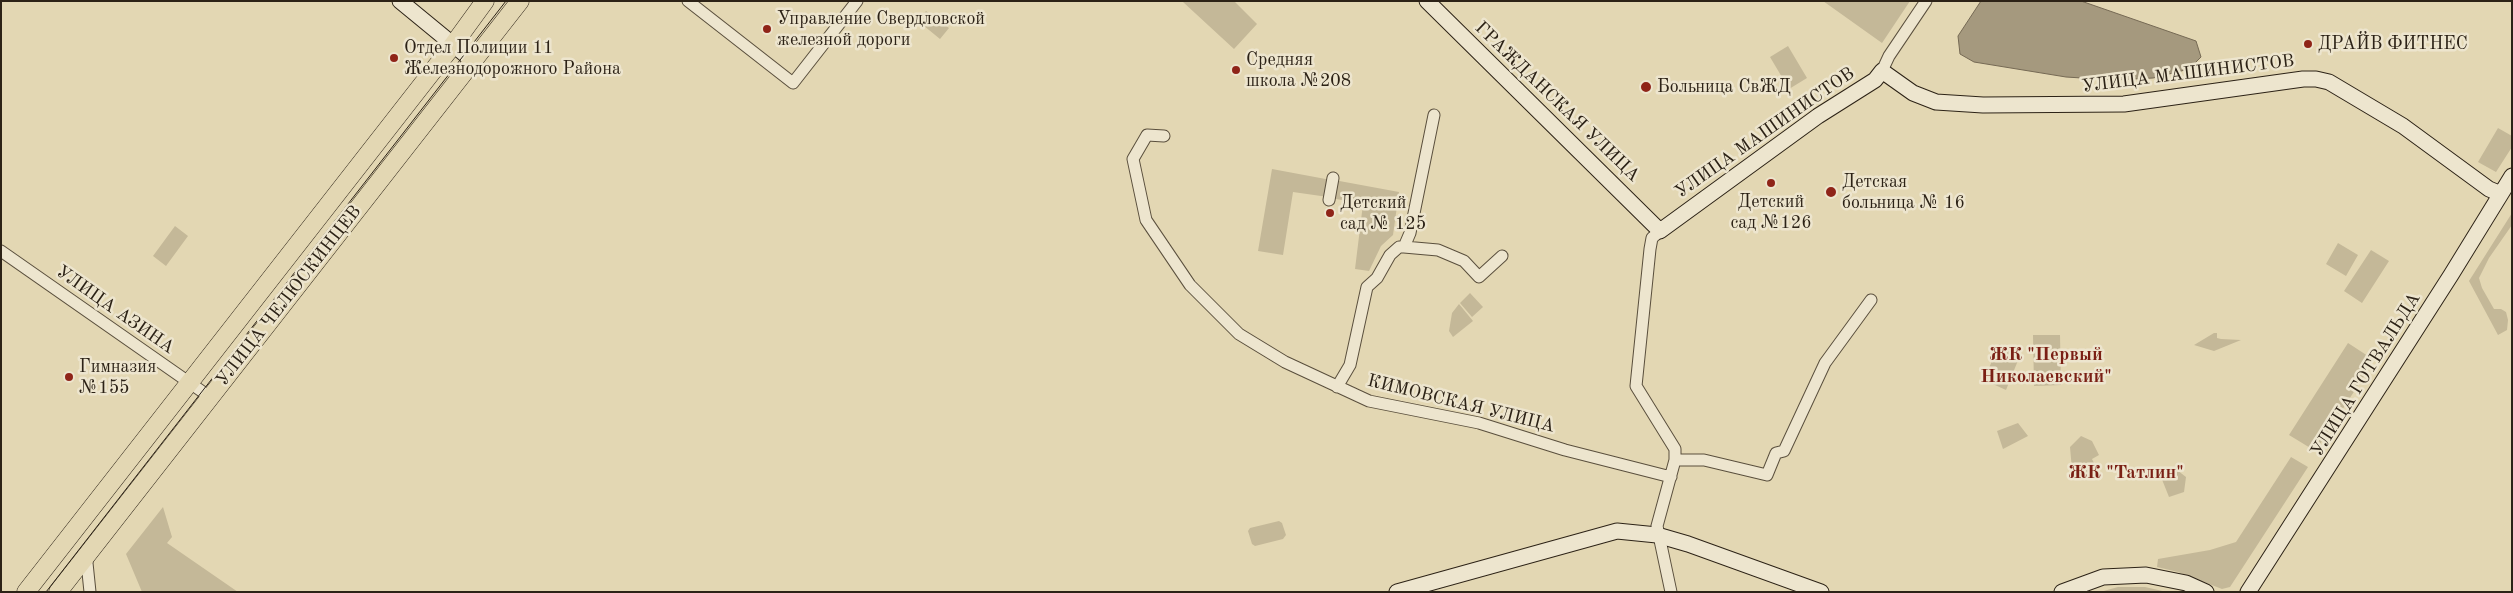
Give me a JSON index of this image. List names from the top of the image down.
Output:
{
  "streets": {
    "main road": ["УЛИЦА ЧЕЛЮСКИНЦЕВ"],
    "street": [
      "УЛИЦА МАШИНИСТОВ",
      "ГРАЖДАНСКАЯ УЛИЦА",
      "УЛИЦА АЗИНА",
      "УЛИЦА ГОТВАЛЬДА",
      "КИМОВСКАЯ УЛИЦА"
    ]
  },
  "crossings": [
    ["УЛИЦА МАШИНИСТОВ", "ГРАЖДАНСКАЯ УЛИЦА"],
    ["УЛИЦА МАШИНИСТОВ", "УЛИЦА ГОТВАЛЬДА"],
    ["УЛИЦА МАШИНИСТОВ", "КИМОВСКАЯ УЛИЦА"],
    ["УЛИЦА ЧЕЛЮСКИНЦЕВ", "УЛИЦА АЗИНА"]
  ],
  "districts": ["ЖК \"Первый Николаевский\"", "ЖК \"Татлин\""],
  "places": [
    "Управление Свердловской железной дороги",
    "ДРАЙВ ФИТНЕС",
    "Отдел Полиции 11 Железнодорожного Района",
    "Средняя школа №208",
    "Больница СвЖД",
    "Детский сад №126",
    "Детская больница № 16",
    "Детский сад № 125",
    "Гимназия №155"
  ]
}
